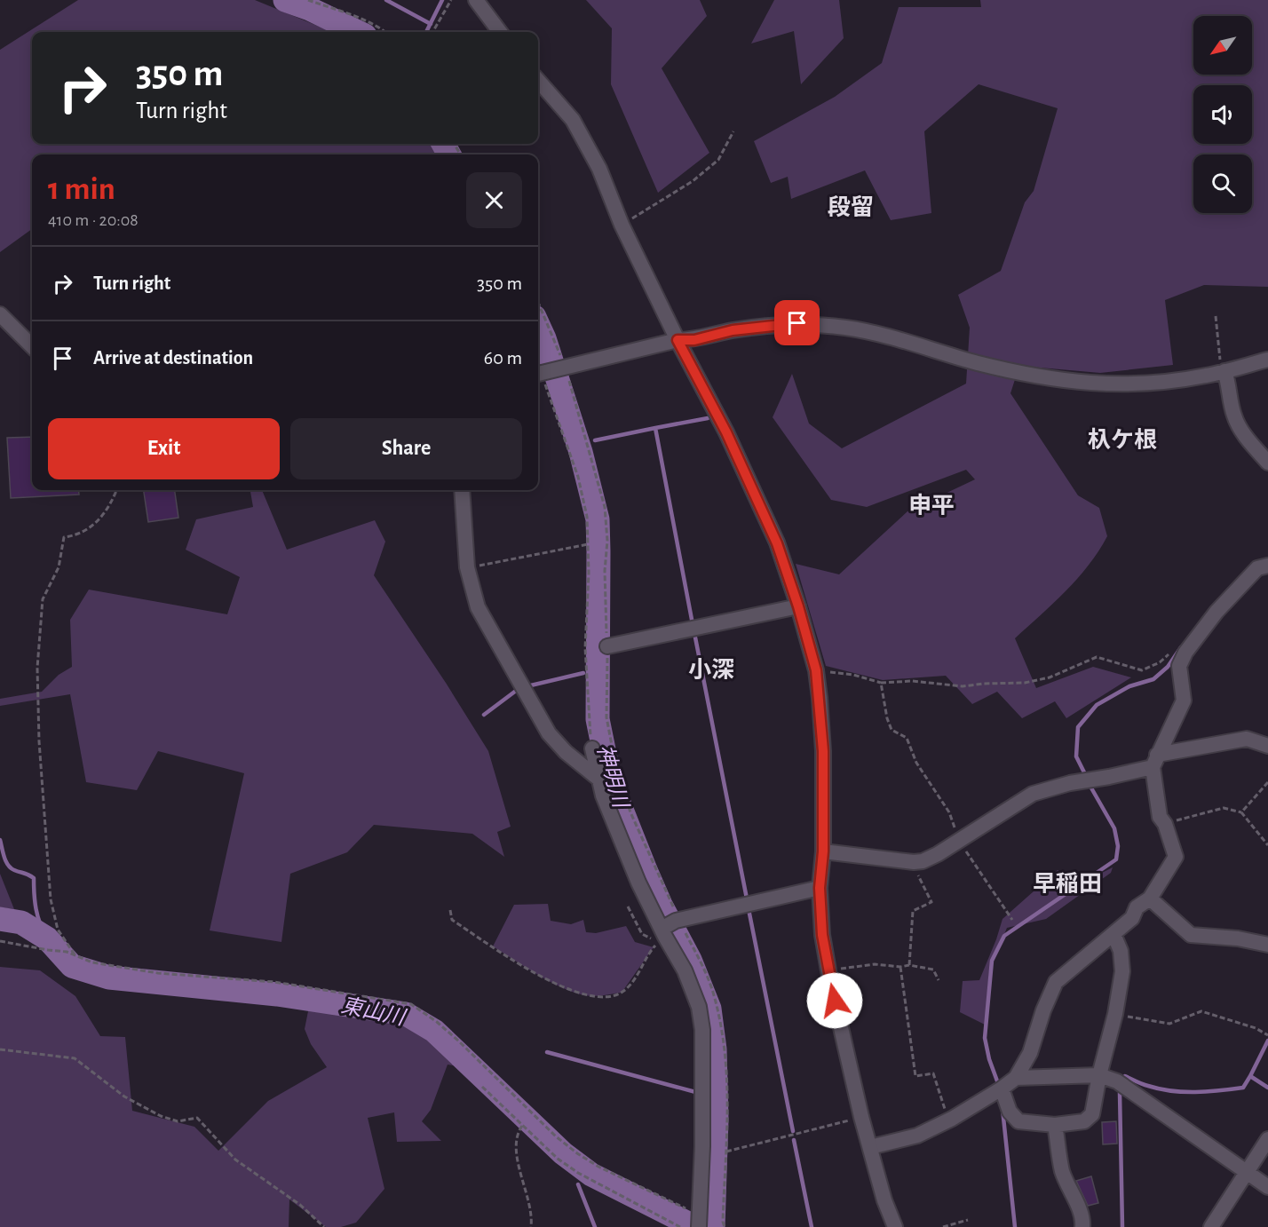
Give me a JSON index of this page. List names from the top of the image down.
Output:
{
  "districts": [
    "段留",
    "杁ケ根",
    "申平",
    "小深",
    "早稲田"
  ],
  "water": ["神明川", "東山川"],
  "north": "bottom left",
  "page": {
    "turn": ["350 m", "Turn right"],
    "heading": ["1 min", "410 m · 20:08"],
    "list": [
      {
        "name": "Turn right",
        "value": "350 m"
      },
      {
        "name": "Arrive at destination",
        "value": "60 m"
      }
    ],
    "buttons": ["Exit", "Share"]
  }
}
